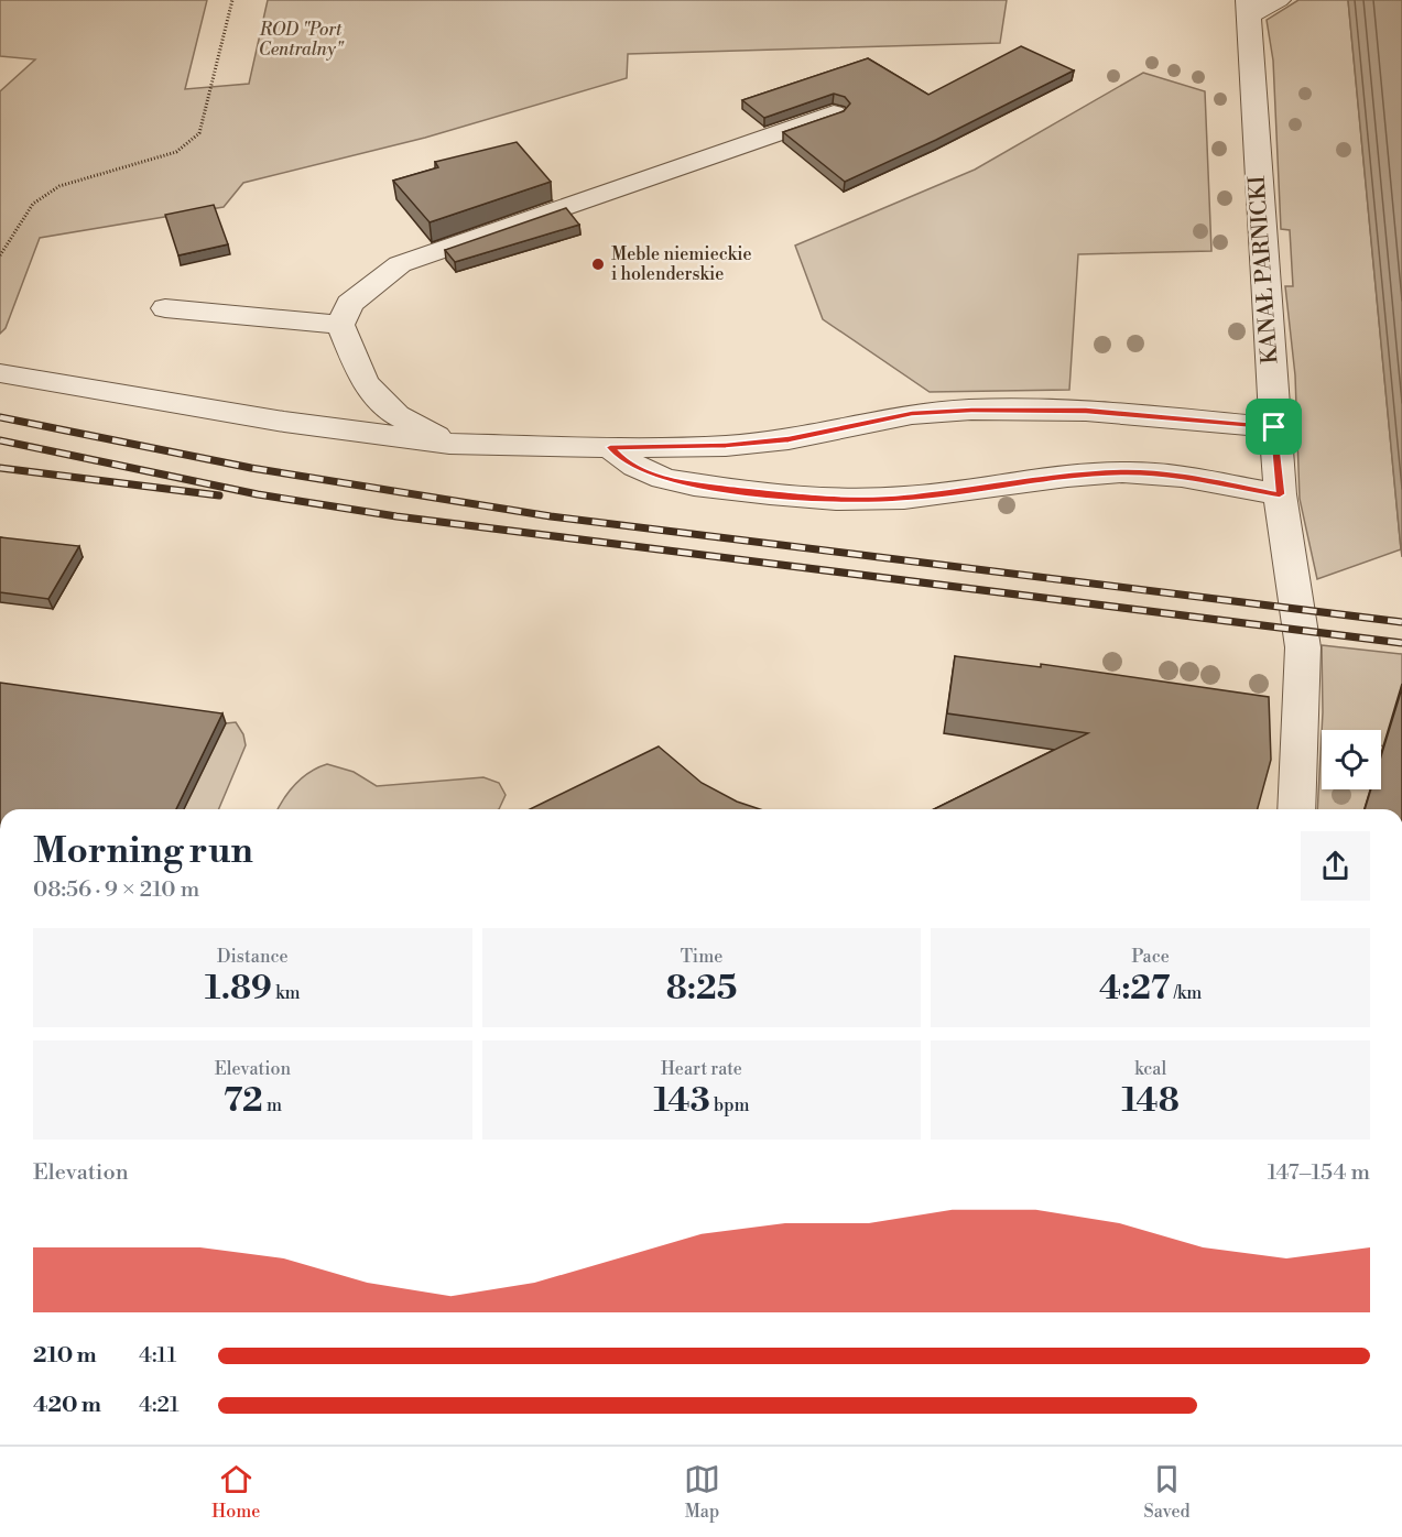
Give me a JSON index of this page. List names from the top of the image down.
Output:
{
  "streets": {
    "street": ["KANAŁ PARNICKI"]
  },
  "parks": ["ROD \"Port Centralny\""],
  "places": ["Meble niemieckie i holenderskie"],
  "page": {
    "heading": ["Morning run", "08:56 · 9 × 210 m"],
    "stats": [
      ["Distance", "1.89 km"],
      ["Time", "8:25"],
      ["Pace", "4:27 /km"],
      ["Elevation", "72 m"],
      ["Heart rate", "143 bpm"],
      ["kcal", "148"]
    ],
    "chart": ["Elevation", "147–154 m"],
    "list": [
      {
        "name": "210 m",
        "note": "4:11"
      },
      {
        "name": "420 m",
        "note": "4:21"
      }
    ],
    "tabs": ["Home", "Map", "Saved"]
  }
}
